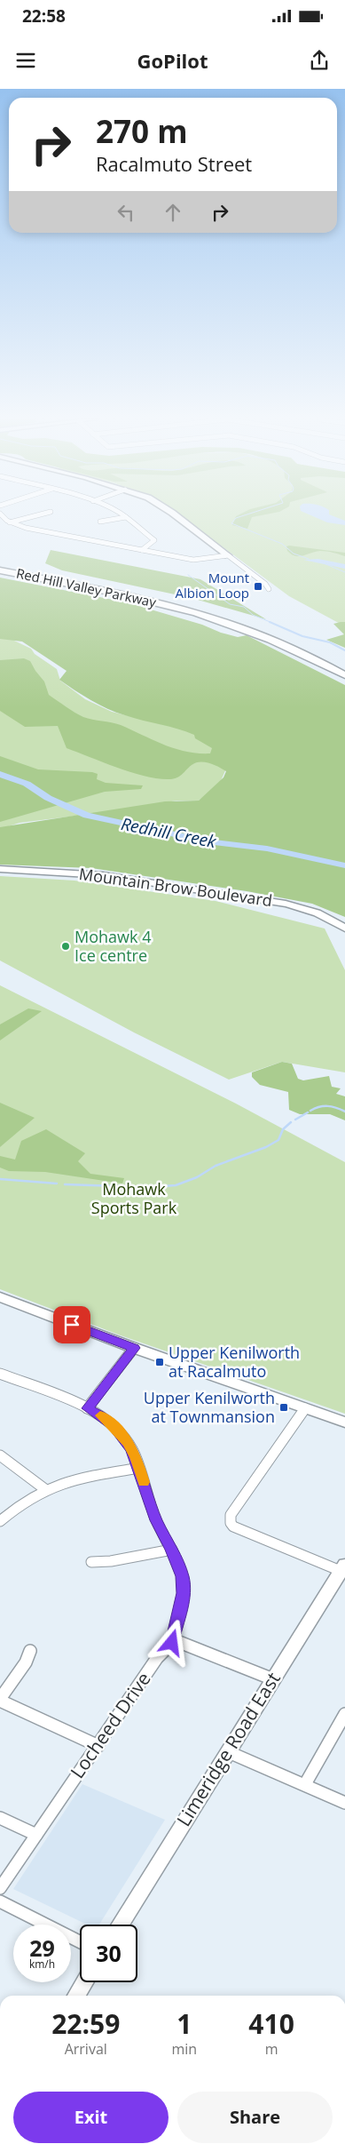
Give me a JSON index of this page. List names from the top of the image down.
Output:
{
  "streets": {
    "highway": ["Red Hill Valley Parkway"],
    "street": ["Mountain Brow Boulevard", "Locheed Drive", "Limeridge Road East"]
  },
  "water": ["Redhill Creek"],
  "parks": ["Mohawk Sports Park"],
  "places": {
    "transit": ["Mount Albion Loop", "Upper Kenilworth at Racalmuto", "Upper Kenilworth at Townmansion"],
    "other": ["Mohawk 4 Ice centre"]
  },
  "page": {
    "status": "22:58",
    "header": "GoPilot",
    "turn": ["270 m", "Racalmuto Street"],
    "speed": "29 km/h",
    "limit": "30",
    "eta": [
      "22:59",
      "Arrival",
      "1",
      "min",
      "410",
      "m"
    ],
    "buttons": ["Exit", "Share"]
  }
}
